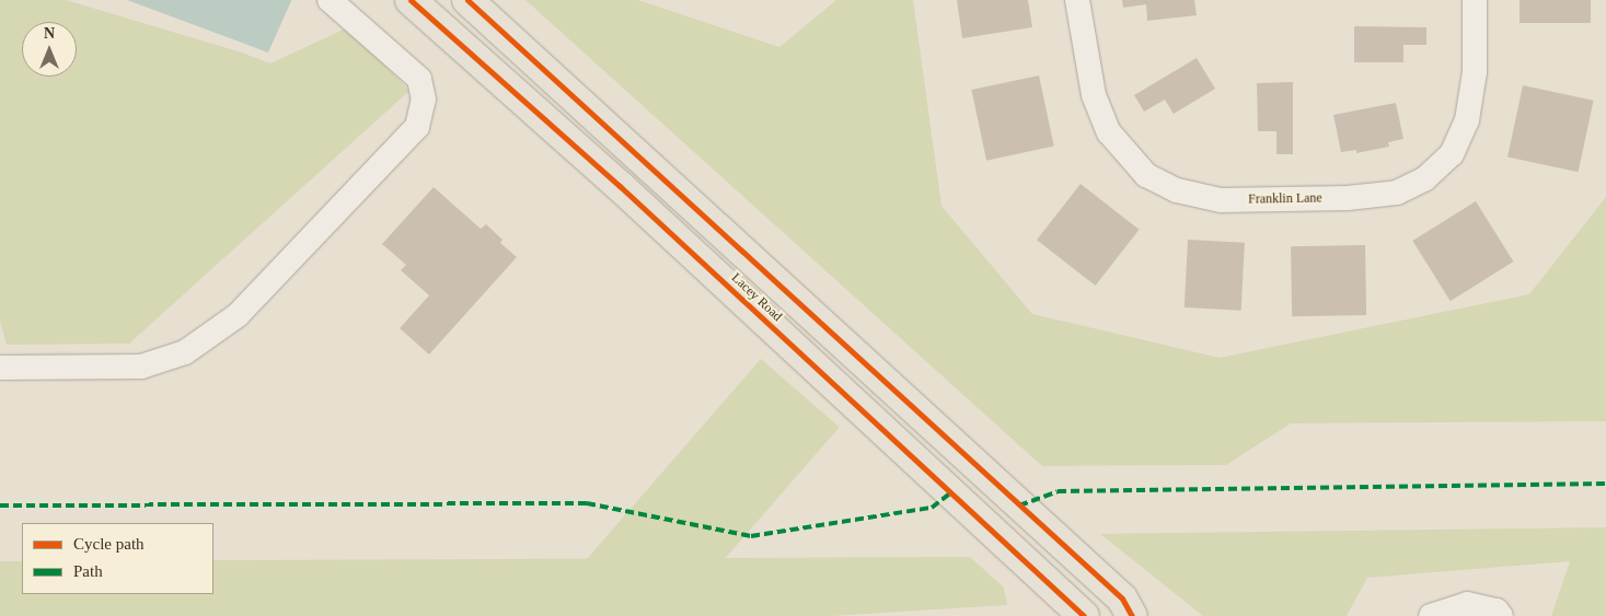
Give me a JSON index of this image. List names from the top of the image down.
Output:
{
  "streets": {
    "main road": ["Lacey Road"],
    "street": ["Franklin Lane"]
  },
  "legend": ["Cycle path", "Path"],
  "north": "top"
}
